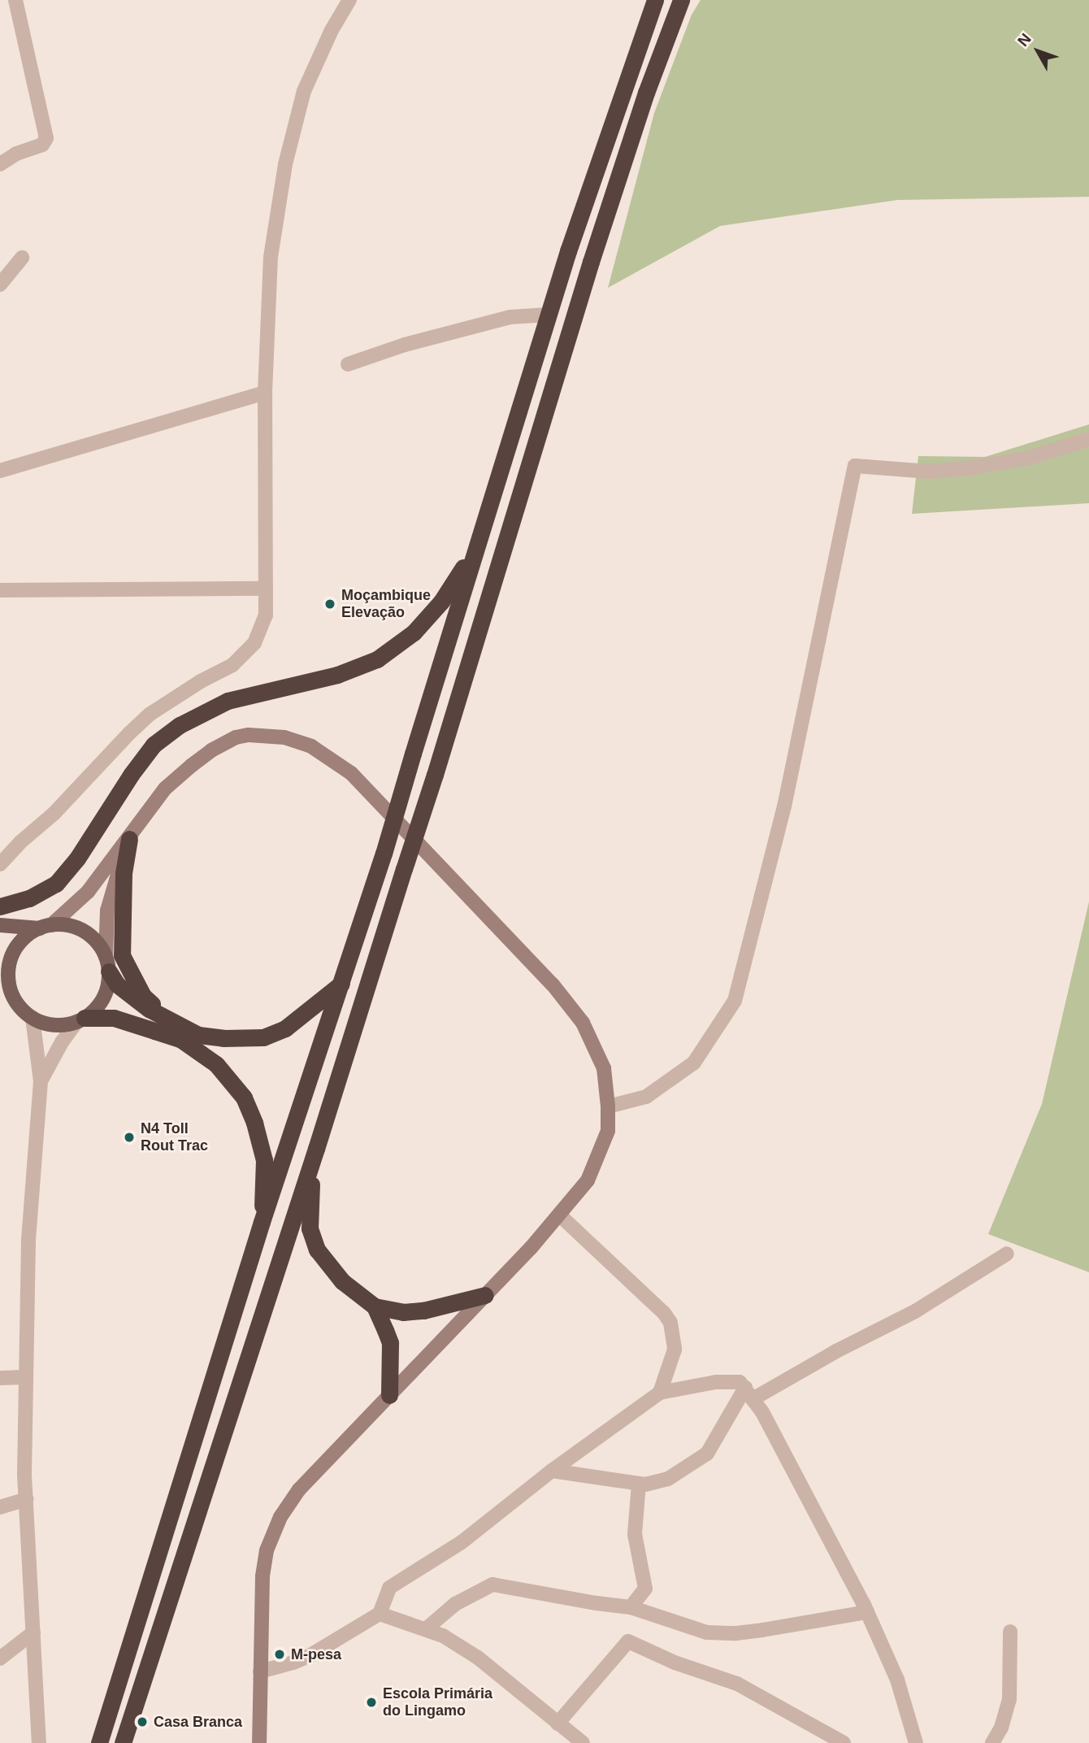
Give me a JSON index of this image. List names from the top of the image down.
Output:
{
  "places": [
    "Moçambique Elevação",
    "N4 Toll Rout Trac",
    "M-pesa",
    "Escola Primária do Lingamo",
    "Casa Branca"
  ],
  "north": "top left"
}
